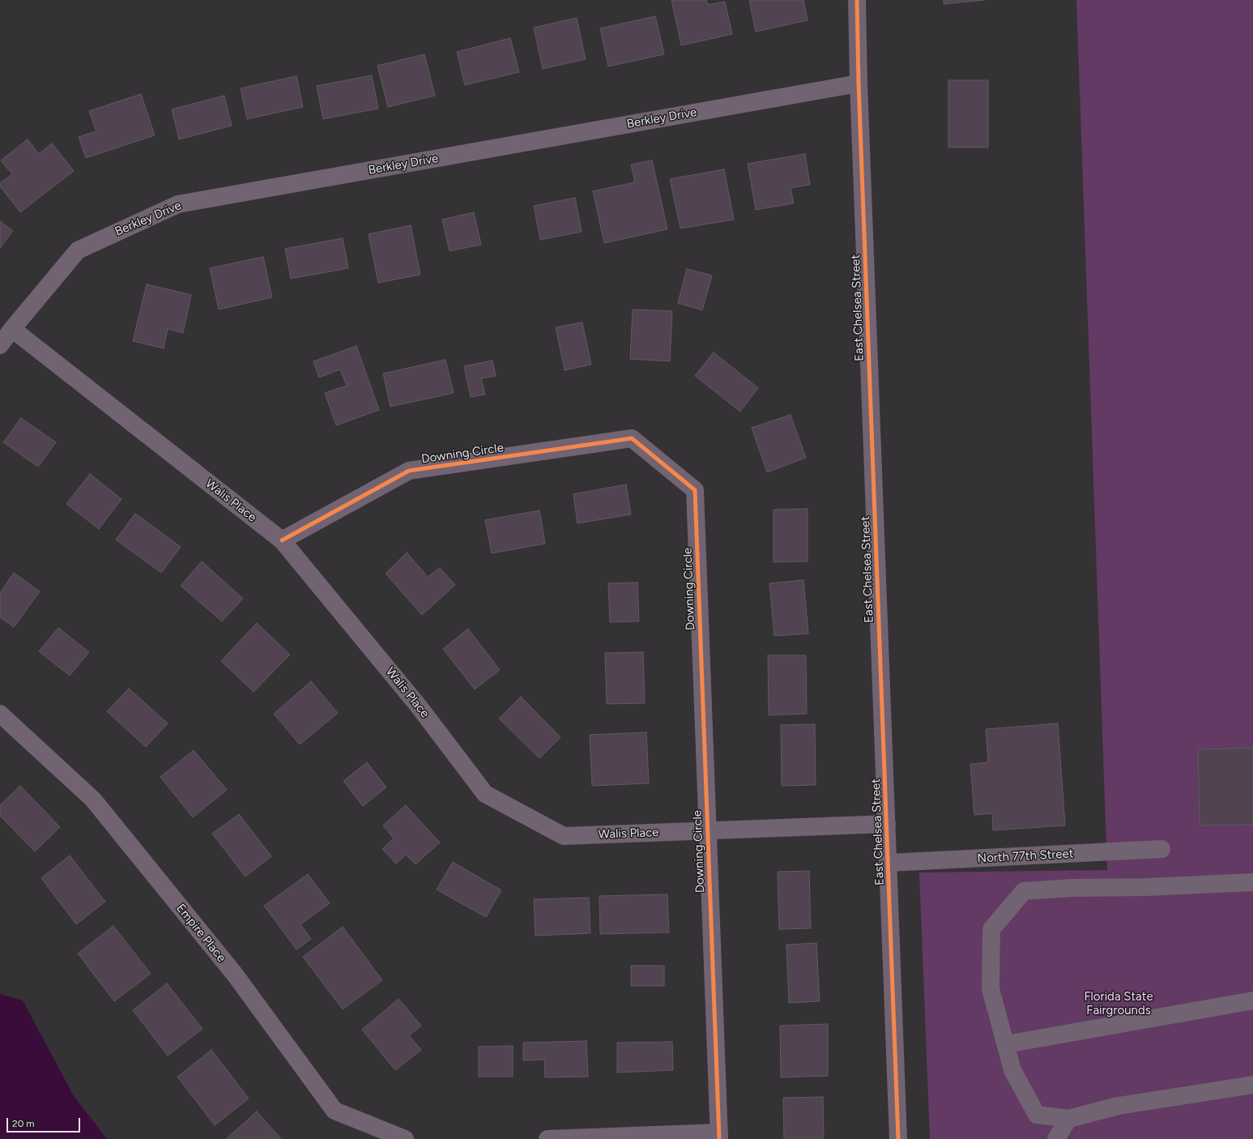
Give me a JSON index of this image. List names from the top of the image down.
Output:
{
  "streets": {
    "street": [
      "Berkley Drive",
      "East Chelsea Street",
      "Downing Circle",
      "Walis Place",
      "North 77th Street",
      "Empire Place"
    ]
  },
  "crossings": [
    ["Berkley Drive", "East Chelsea Street"],
    ["Berkley Drive", "Walis Place"],
    ["East Chelsea Street", "Walis Place"],
    ["East Chelsea Street", "North 77th Street"],
    ["Downing Circle", "Walis Place"]
  ],
  "parks": ["Florida State Fairgrounds"],
  "scale_bar": "20 m"
}
